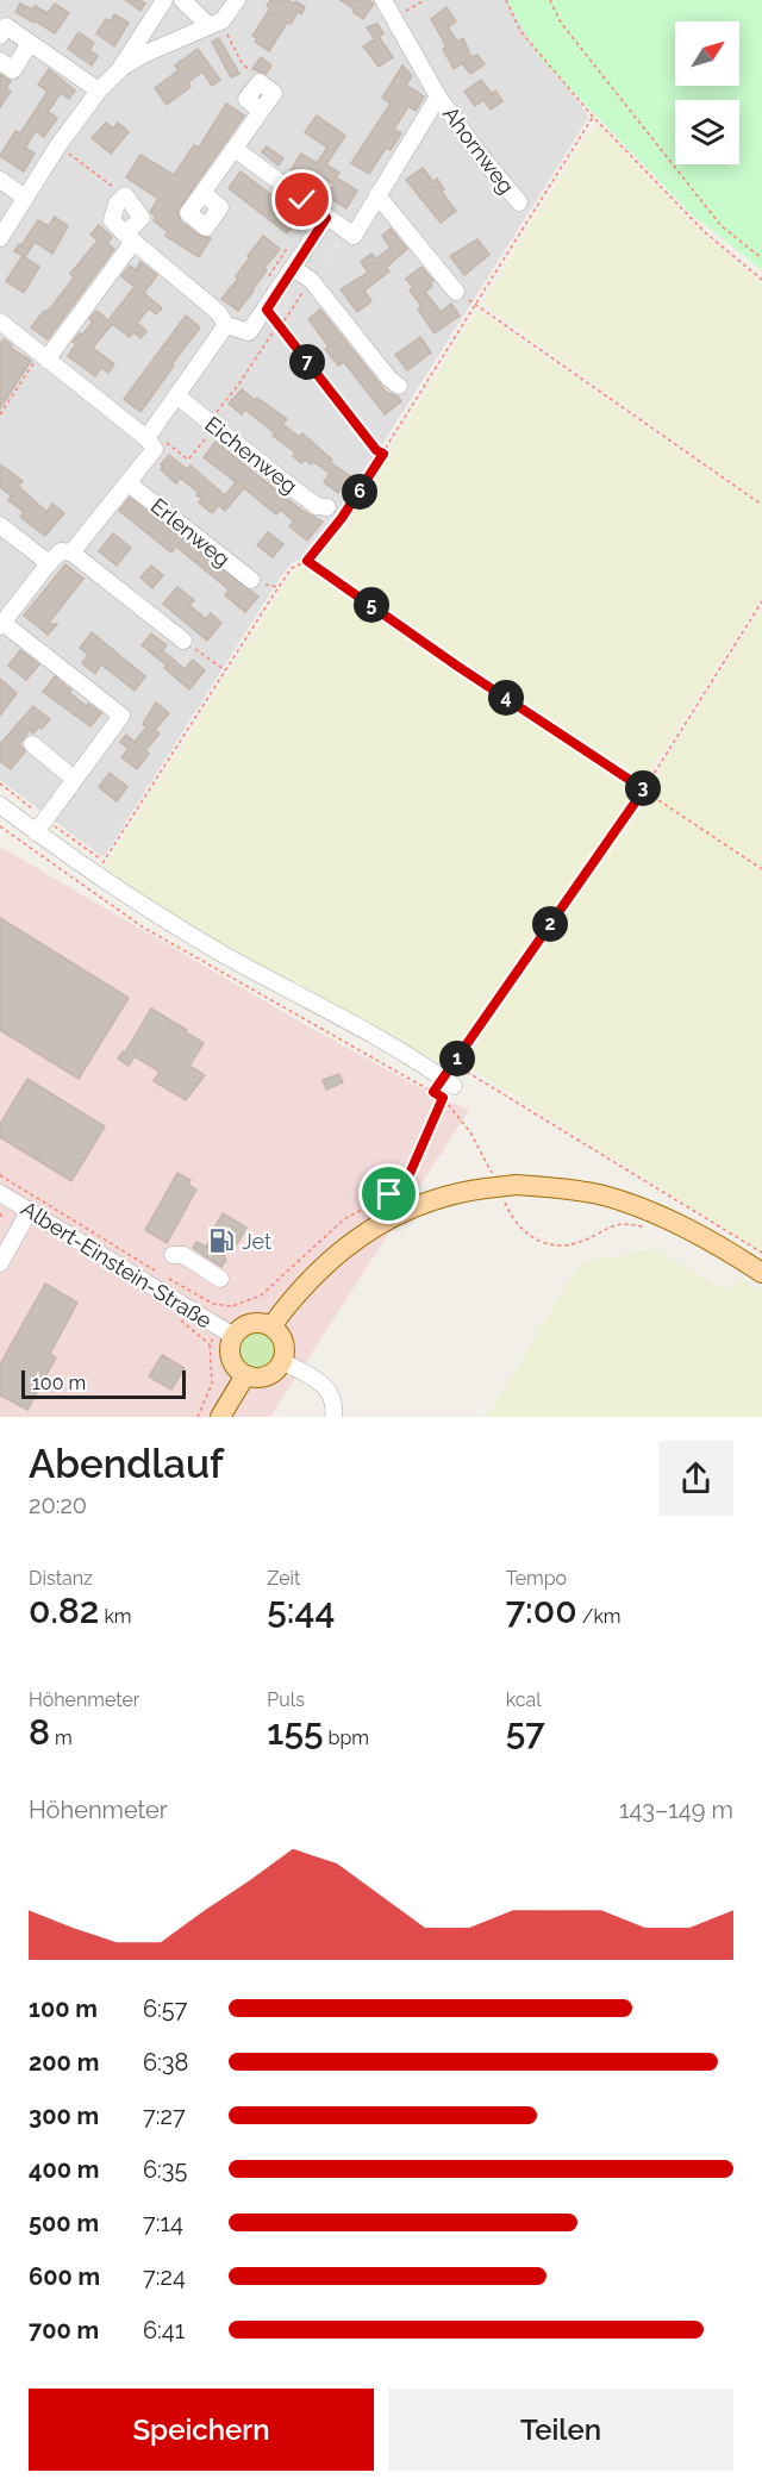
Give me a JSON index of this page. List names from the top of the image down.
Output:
{
  "streets": {
    "street": [
      "Ahornweg",
      "Eichenweg",
      "Erlenweg",
      "Albert-Einstein-Straße"
    ]
  },
  "places": {
    "fuel station": ["Jet"]
  },
  "scale_bar": "100 m",
  "north": "top right",
  "page": {
    "pins": [
      "7",
      "6",
      "5",
      "4",
      "3",
      "2",
      "1"
    ],
    "scale": "100 m",
    "heading": ["Abendlauf", "20:20"],
    "stats": [
      ["Distanz", "0.82 km"],
      ["Zeit", "5:44"],
      ["Tempo", "7:00 /km"],
      ["Höhenmeter", "8 m"],
      ["Puls", "155 bpm"],
      ["kcal", "57"]
    ],
    "chart": ["Höhenmeter", "143–149 m"],
    "list": [
      {
        "name": "100 m",
        "note": "6:57"
      },
      {
        "name": "200 m",
        "note": "6:38"
      },
      {
        "name": "300 m",
        "note": "7:27"
      },
      {
        "name": "400 m",
        "note": "6:35"
      },
      {
        "name": "500 m",
        "note": "7:14"
      },
      {
        "name": "600 m",
        "note": "7:24"
      },
      {
        "name": "700 m",
        "note": "6:41"
      }
    ],
    "buttons": ["Speichern", "Teilen"]
  }
}
